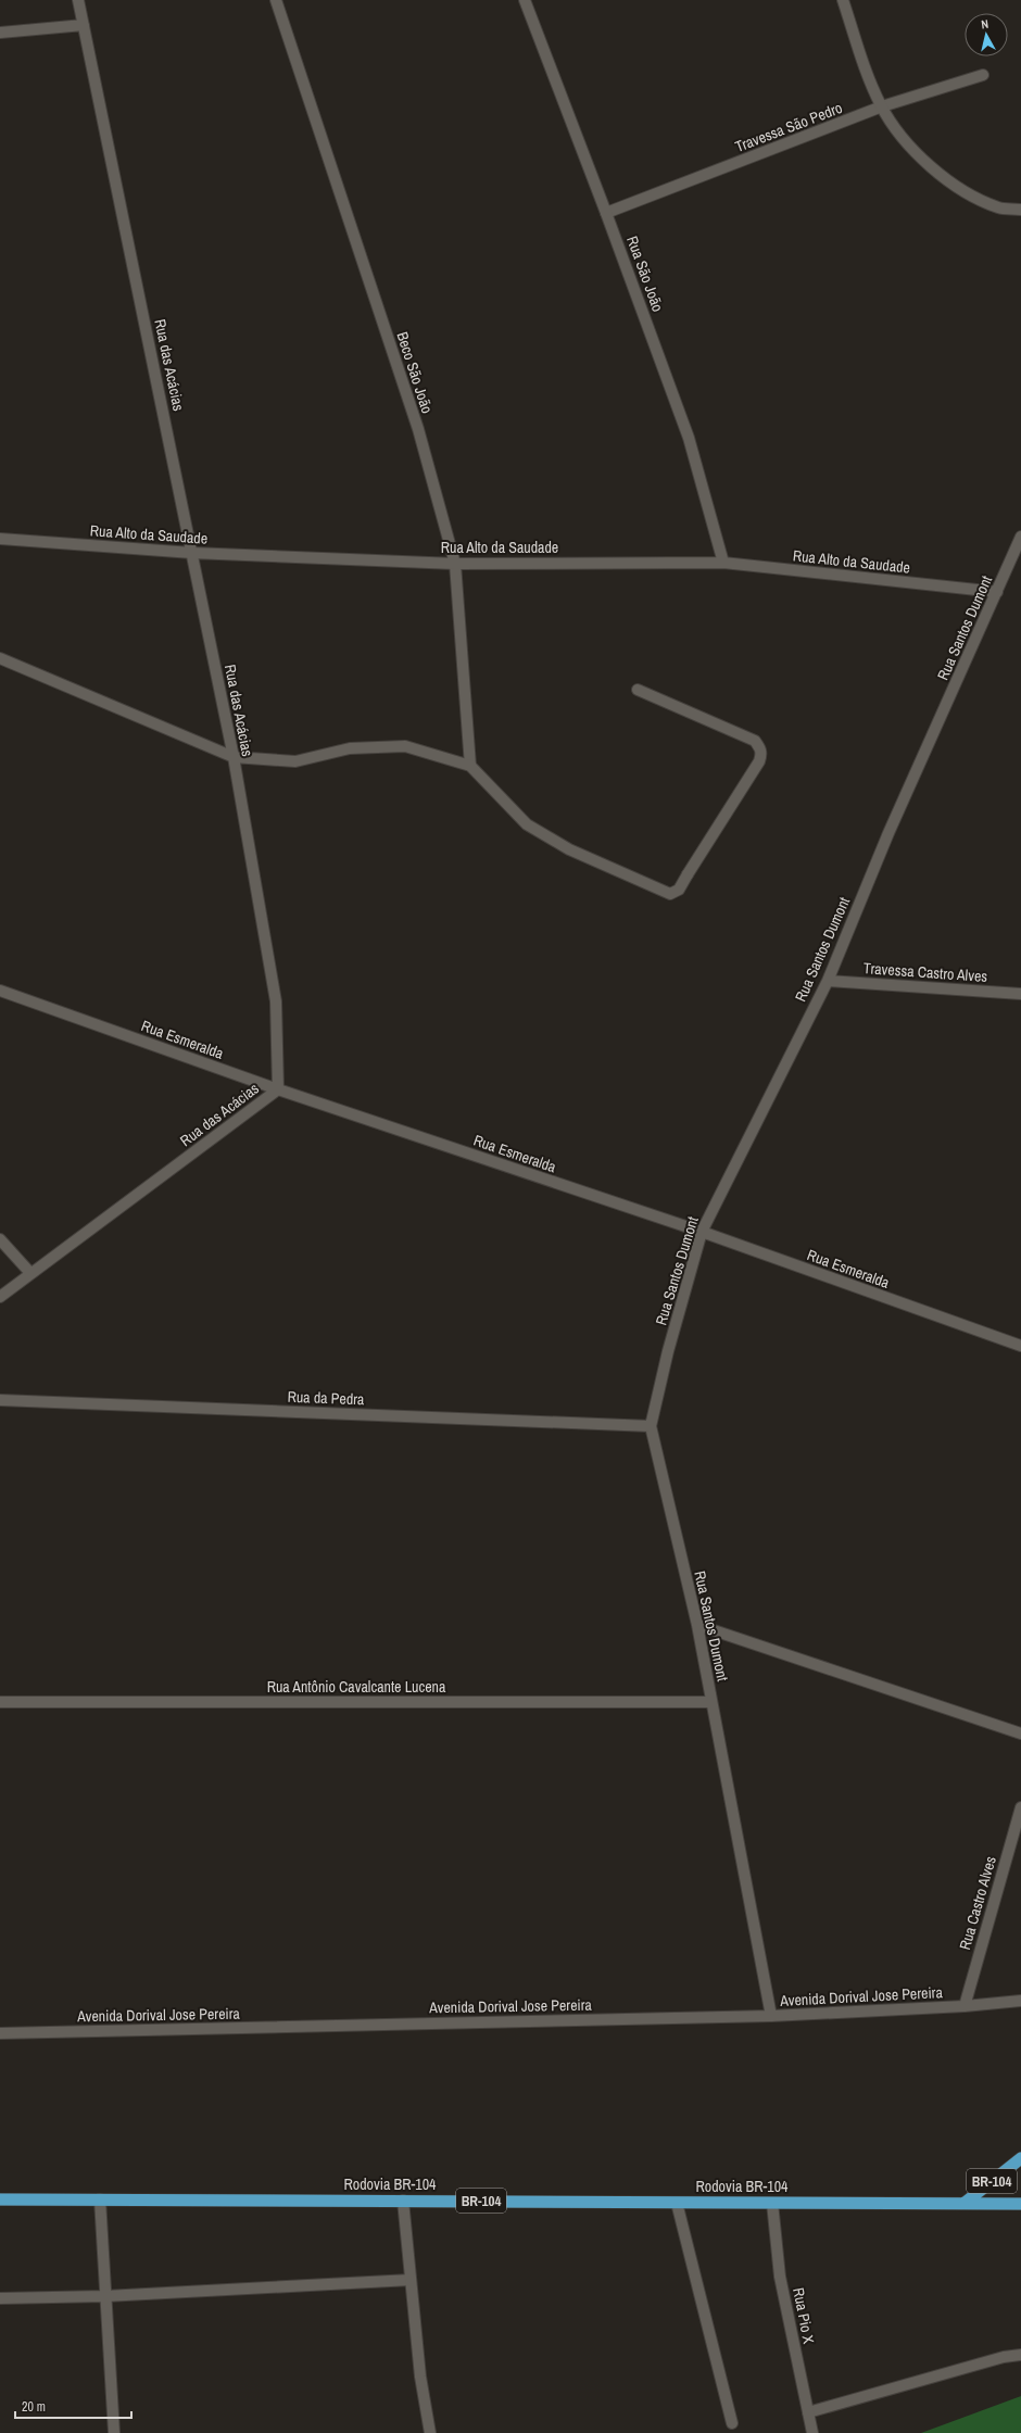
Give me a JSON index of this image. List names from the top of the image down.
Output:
{
  "streets": {
    "highway": ["BR-104", "Rodovia BR-104"],
    "street": [
      "Travessa São Pedro",
      "Rua São João",
      "Rua das Acácias",
      "Beco São João",
      "Rua Alto da Saudade",
      "Rua Santos Dumont",
      "Travessa Castro Alves",
      "Rua Esmeralda",
      "Rua da Pedra",
      "Rua Antônio Cavalcante Lucena",
      "Rua Castro Alves",
      "Avenida Dorival Jose Pereira",
      "Rua Pio X"
    ]
  },
  "crossings": [
    ["Travessa São Pedro", "Rua São João"],
    ["Rua São João", "Rua Alto da Saudade"],
    ["Rua das Acácias", "Rua Alto da Saudade"],
    ["Rua das Acácias", "Rua Esmeralda"],
    ["Beco São João", "Rua Alto da Saudade"],
    ["Rua Alto da Saudade", "Rua Santos Dumont"],
    ["Rua Santos Dumont", "Travessa Castro Alves"],
    ["Rua Santos Dumont", "Rua Esmeralda"],
    ["Rua Santos Dumont", "Rua da Pedra"],
    ["Rua Santos Dumont", "Rua Antônio Cavalcante Lucena"],
    ["Rua Santos Dumont", "Avenida Dorival Jose Pereira"],
    ["Rua Castro Alves", "Avenida Dorival Jose Pereira"],
    ["BR-104", "Rodovia BR-104"],
    ["Rodovia BR-104", "Rua Pio X"]
  ],
  "scale_bar": "20 m",
  "north": "top"
}
